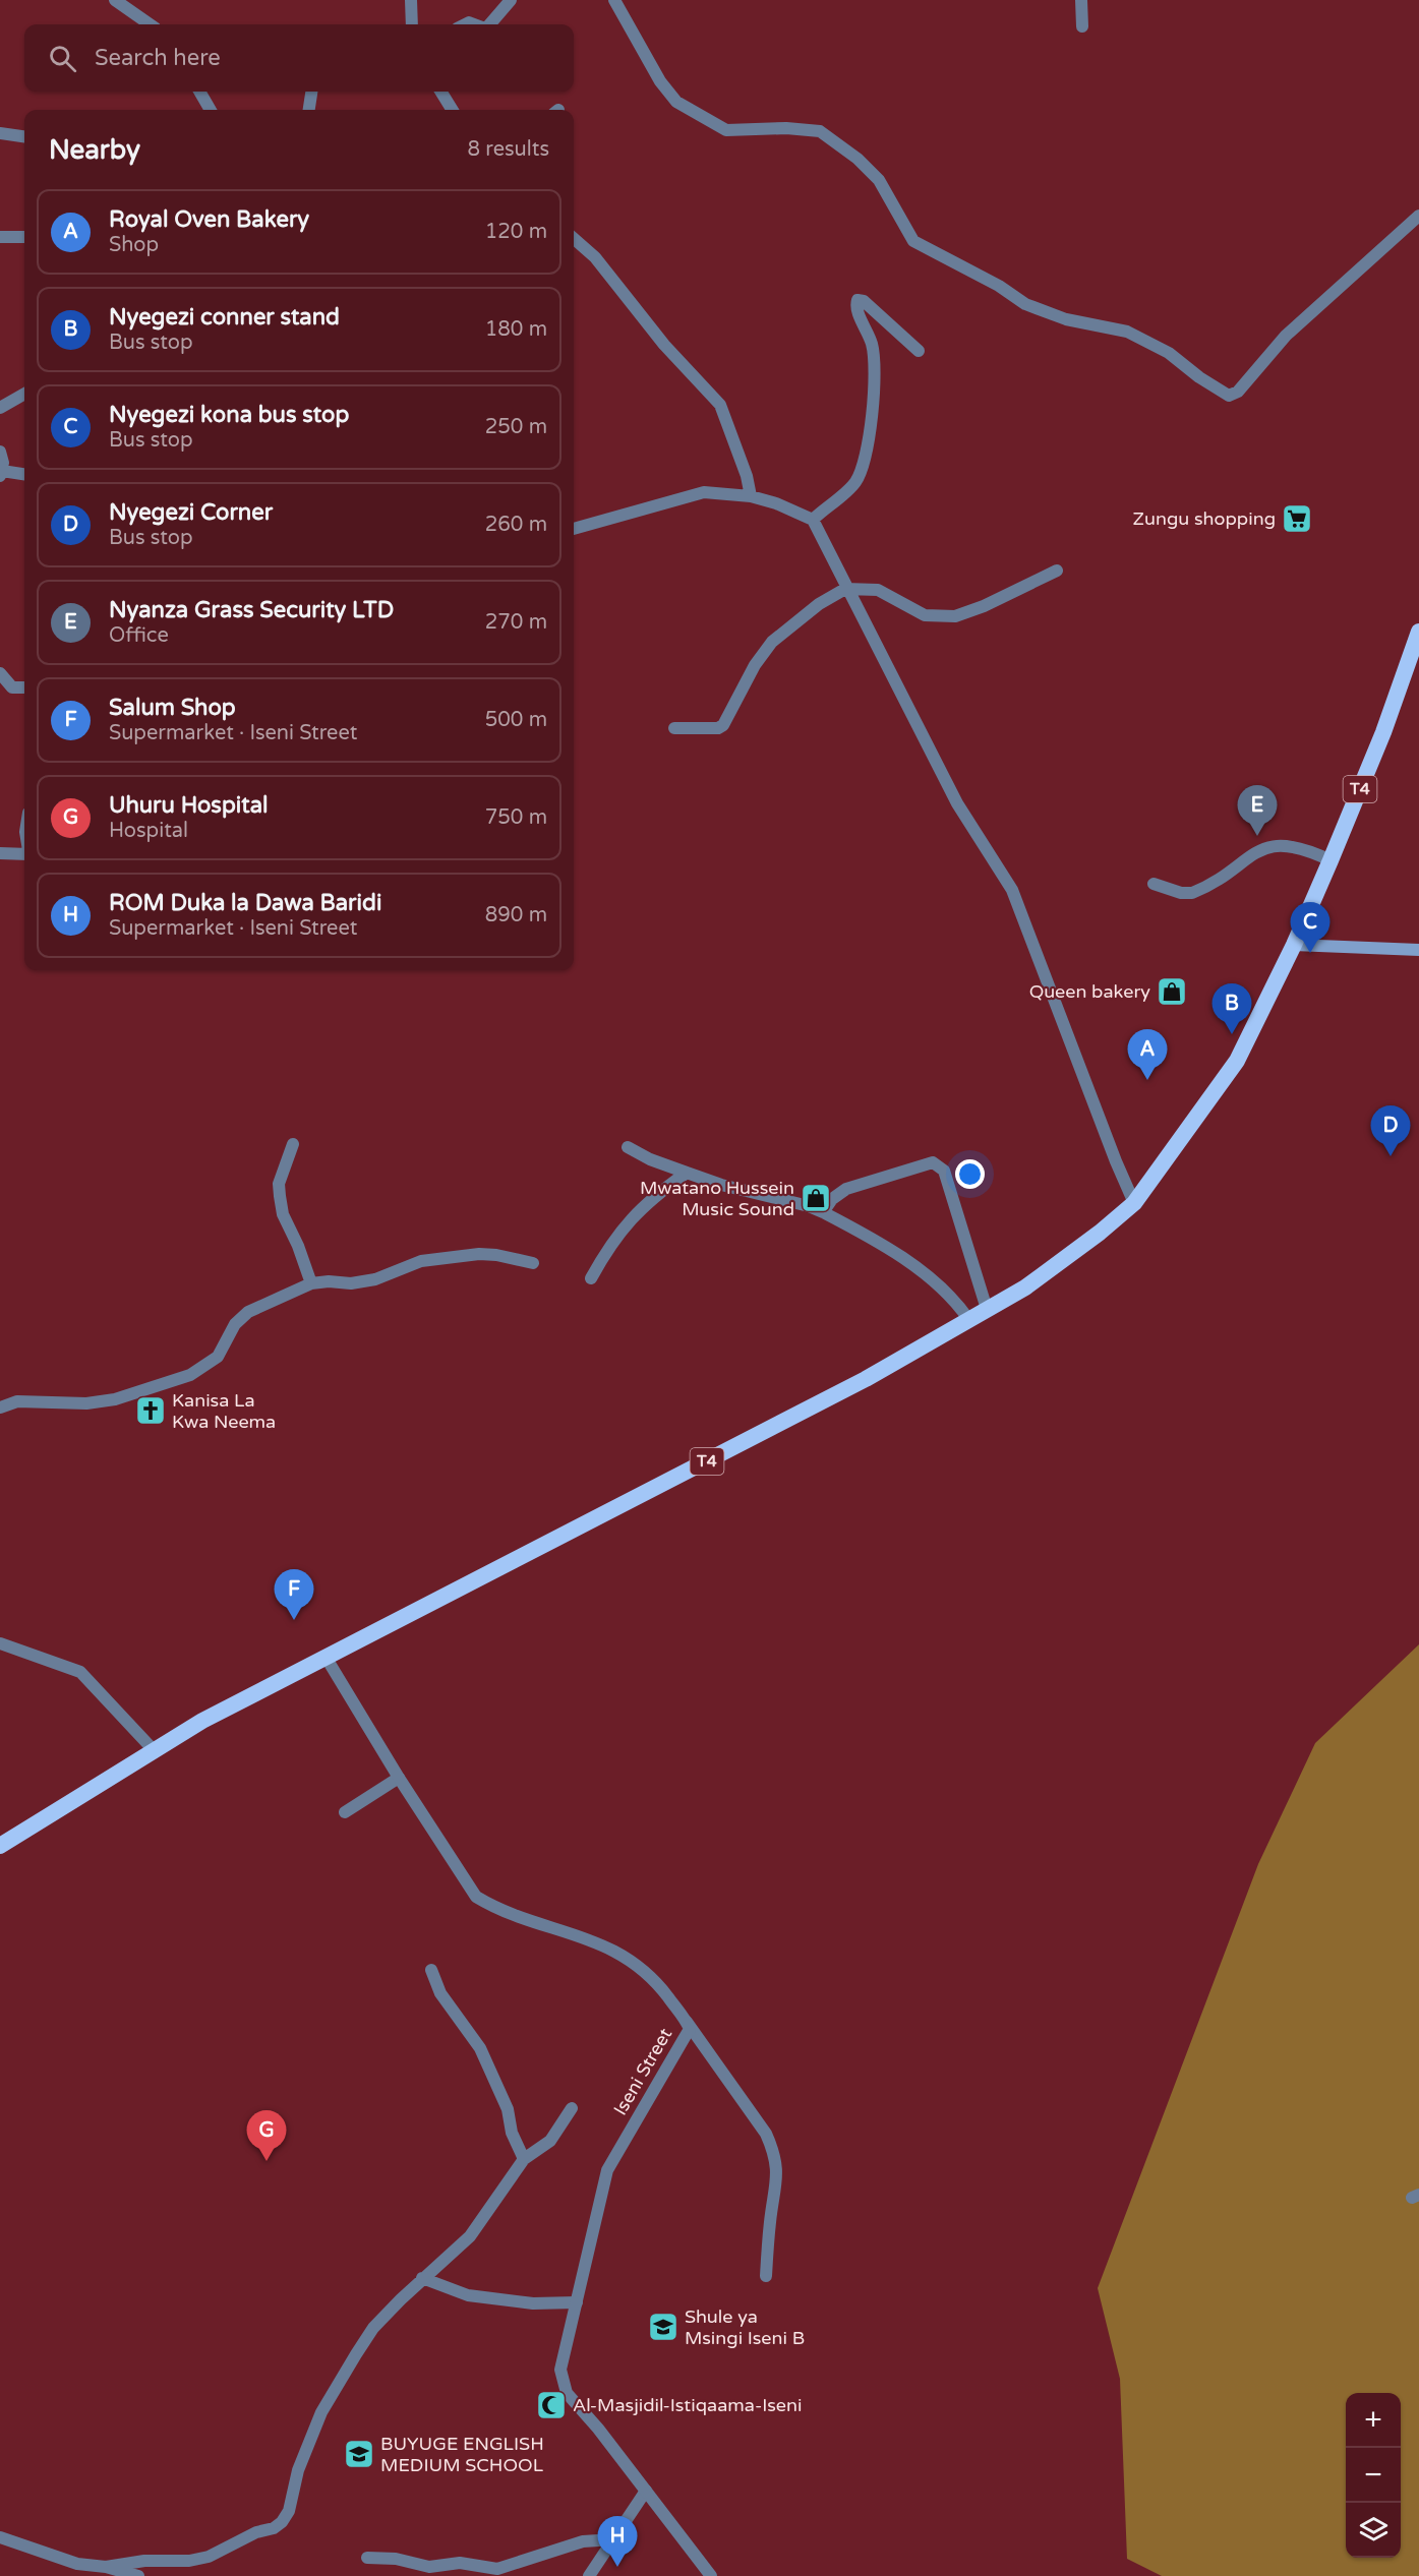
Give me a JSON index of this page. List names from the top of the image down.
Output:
{
  "streets": {
    "highway": ["T4"],
    "street": ["Iseni Street"]
  },
  "crossings": [
    ["T4", "Iseni Street"]
  ],
  "places": {
    "supermarket": ["Zungu shopping"],
    "shop": ["Queen bakery", "Mwatano Hussein Music Sound"],
    "church": ["Kanisa La Kwa Neema"],
    "school or university": ["Shule ya Msingi Iseni B", "BUYUGE ENGLISH MEDIUM SCHOOL"],
    "mosque": ["Al-Masjidil-Istiqaama-Iseni"]
  },
  "page": {
    "search": "Search here",
    "heading": ["Nearby", "8 results"],
    "list": [
      {
        "mark": "A",
        "name": "Royal Oven Bakery",
        "note": "Shop",
        "value": "120 m"
      },
      {
        "mark": "B",
        "name": "Nyegezi conner stand",
        "note": "Bus stop",
        "value": "180 m"
      },
      {
        "mark": "C",
        "name": "Nyegezi kona bus stop",
        "note": "Bus stop",
        "value": "250 m"
      },
      {
        "mark": "D",
        "name": "Nyegezi Corner",
        "note": "Bus stop",
        "value": "260 m"
      },
      {
        "mark": "E",
        "name": "Nyanza Grass Security LTD",
        "note": "Office",
        "value": "270 m"
      },
      {
        "mark": "F",
        "name": "Salum Shop",
        "note": "Supermarket · Iseni Street",
        "value": "500 m"
      },
      {
        "mark": "G",
        "name": "Uhuru Hospital",
        "note": "Hospital",
        "value": "750 m"
      },
      {
        "mark": "H",
        "name": "ROM Duka la Dawa Baridi",
        "note": "Supermarket · Iseni Street",
        "value": "890 m"
      }
    ],
    "pins": [
      "E",
      "C",
      "B",
      "A",
      "D",
      "F",
      "G",
      "H"
    ],
    "map_buttons": ["+", "−"]
  }
}
